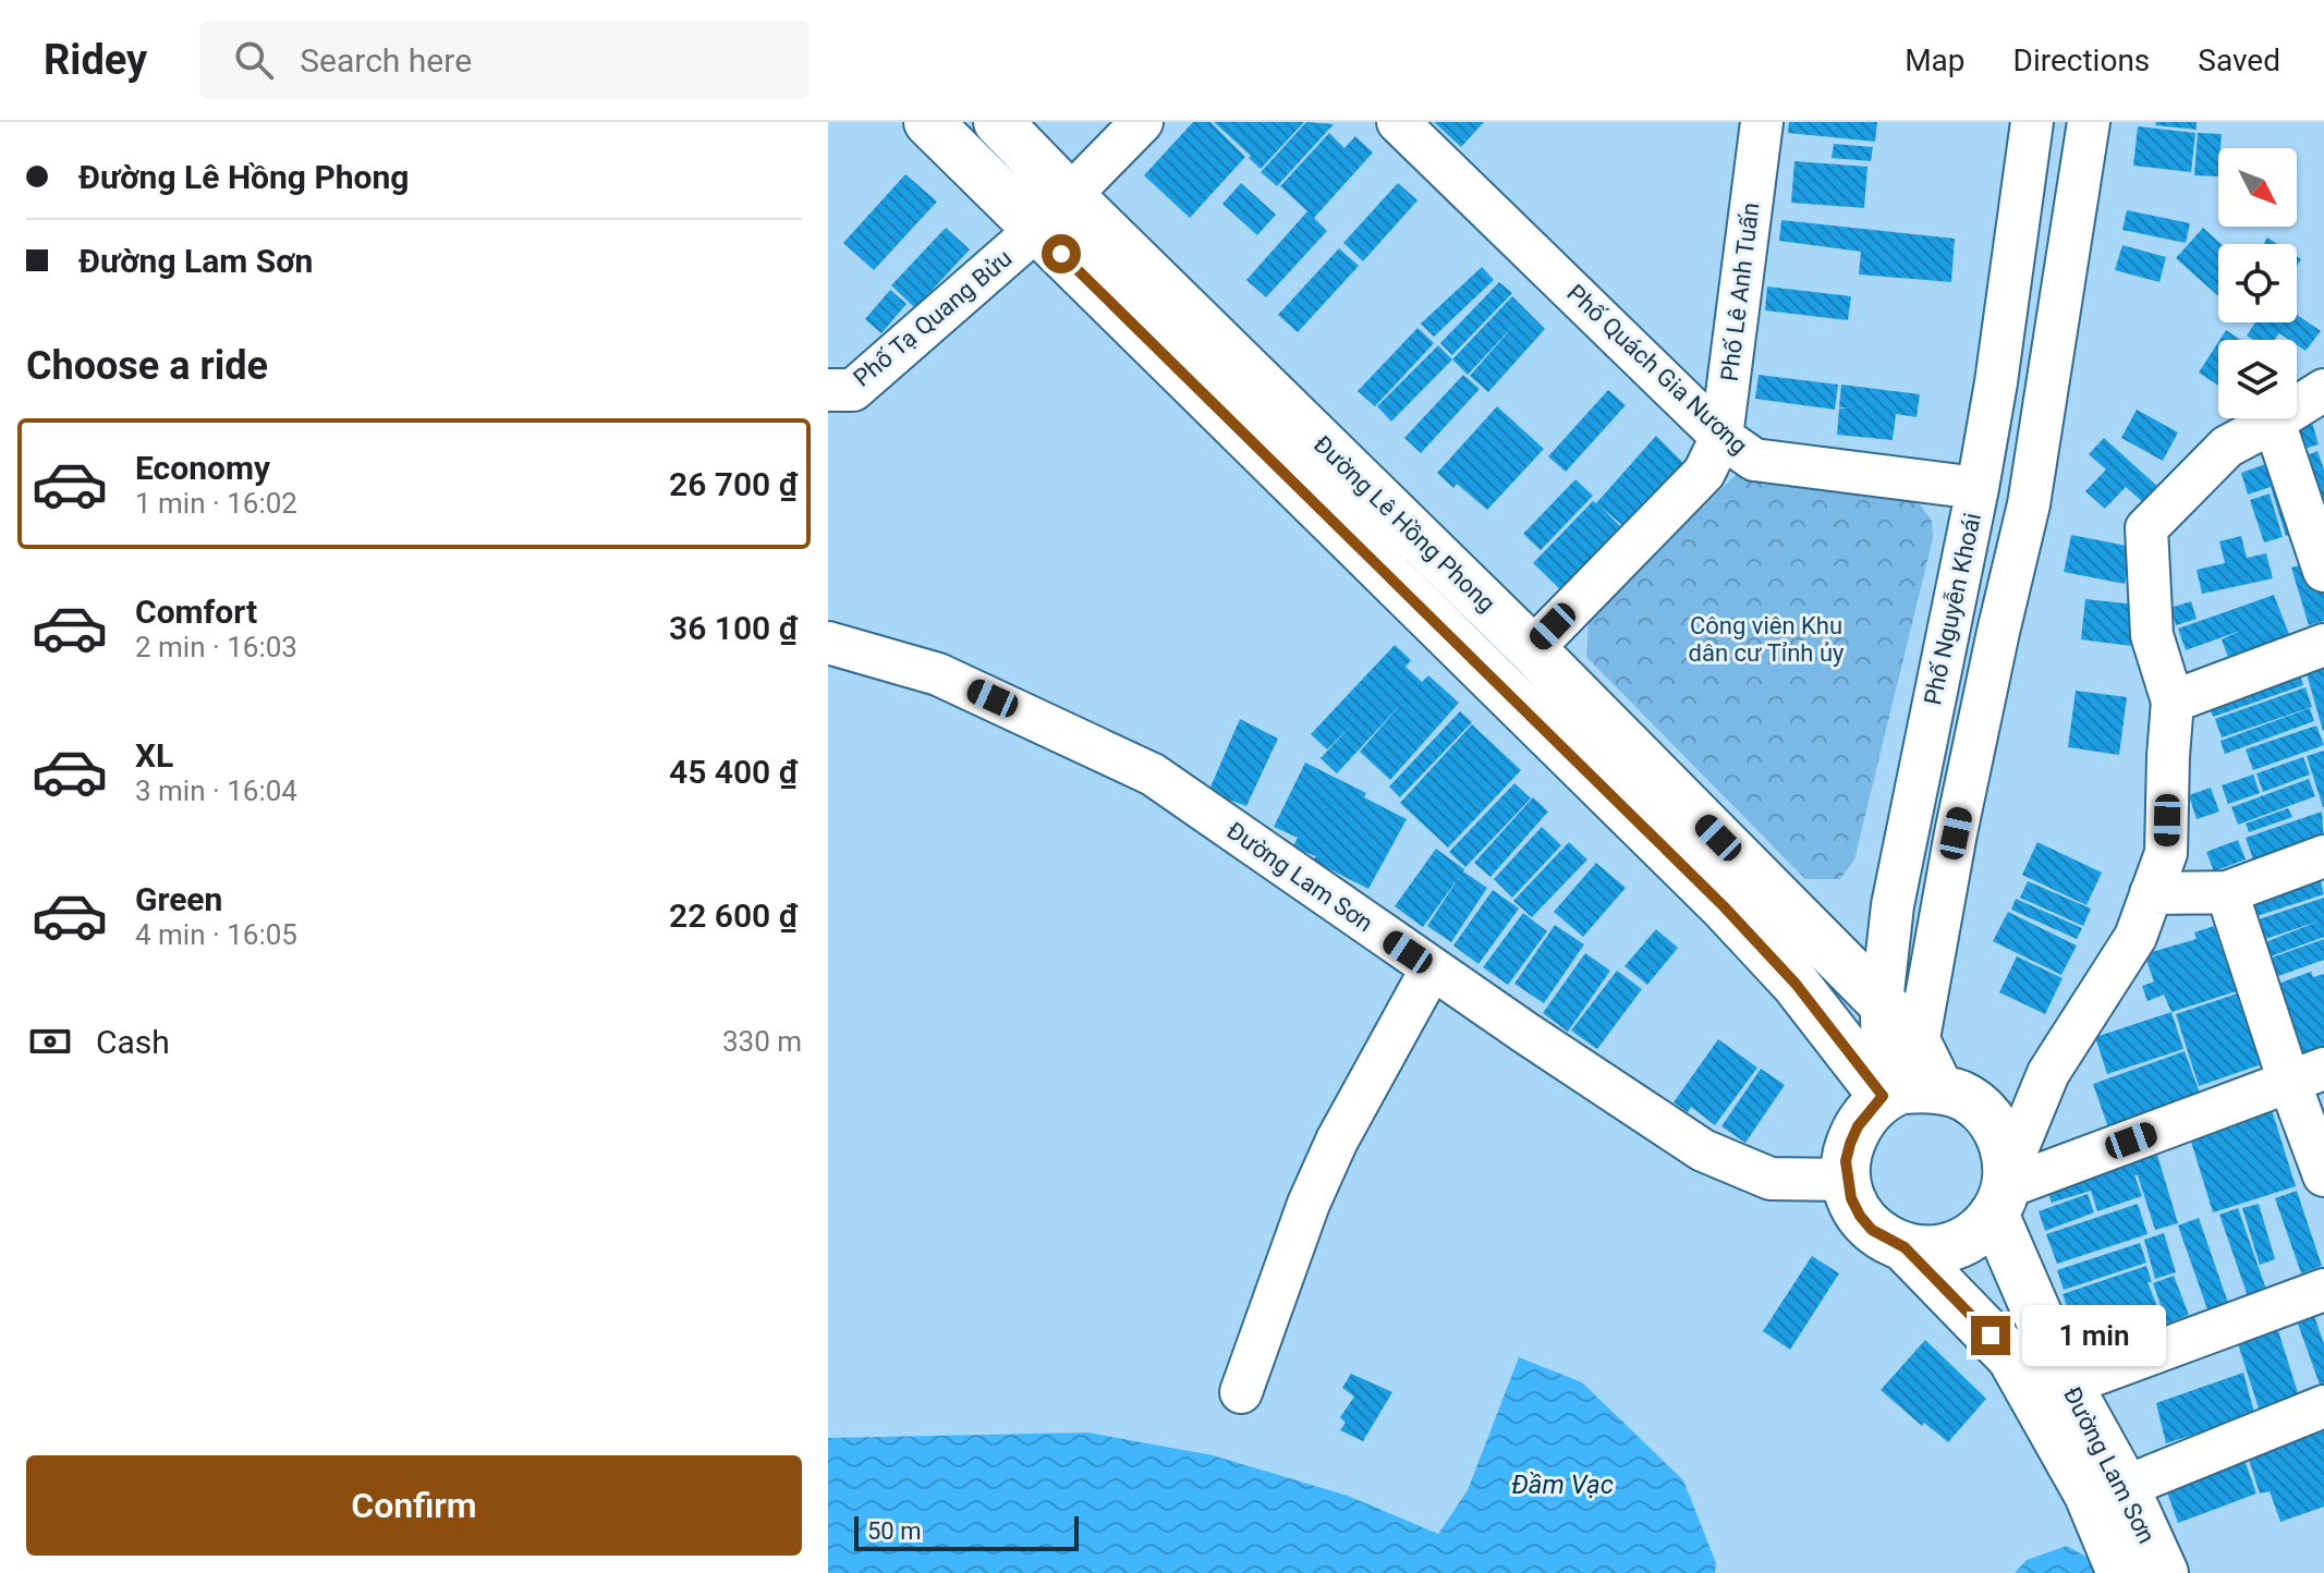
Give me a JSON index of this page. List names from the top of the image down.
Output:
{
  "streets": {
    "main road": ["Đường Lê Hồng Phong", "Đường Lam Sơn"],
    "street": [
      "Phố Lê Anh Tuấn",
      "Phố Tạ Quang Bửu",
      "Phố Quách Gia Nương",
      "Phố Nguyễn Khoái"
    ]
  },
  "crossings": [
    ["Phố Lê Anh Tuấn", "Phố Quách Gia Nương"],
    ["Phố Lê Anh Tuấn", "Đường Lê Hồng Phong"],
    ["Phố Tạ Quang Bửu", "Đường Lê Hồng Phong"],
    ["Phố Quách Gia Nương", "Phố Nguyễn Khoái"],
    ["Đường Lê Hồng Phong", "Phố Nguyễn Khoái"],
    ["Đường Lê Hồng Phong", "Đường Lam Sơn"],
    ["Phố Nguyễn Khoái", "Đường Lam Sơn"]
  ],
  "water": ["Đầm Vạc"],
  "parks": ["Công viên Khu dân cư Tỉnh ủy"],
  "scale_bar": "50 m",
  "north": "bottom right",
  "page": {
    "header": "Ridey",
    "search": "Search here",
    "nav": ["Map", "Directions", "Saved"],
    "banner": ["Đường Lê Hồng Phong", "Đường Lam Sơn"],
    "heading": "Choose a ride",
    "list": [
      {
        "name": "Economy",
        "note": "1 min · 16:02",
        "value": "26 700 ₫"
      },
      {
        "name": "Comfort",
        "note": "2 min · 16:03",
        "value": "36 100 ₫"
      },
      {
        "name": "XL",
        "note": "3 min · 16:04",
        "value": "45 400 ₫"
      },
      {
        "name": "Green",
        "note": "4 min · 16:05",
        "value": "22 600 ₫"
      }
    ],
    "pay": ["Cash", "330 m"],
    "bubble": "1 min",
    "buttons": "Confirm",
    "scale": "50 m"
  }
}
